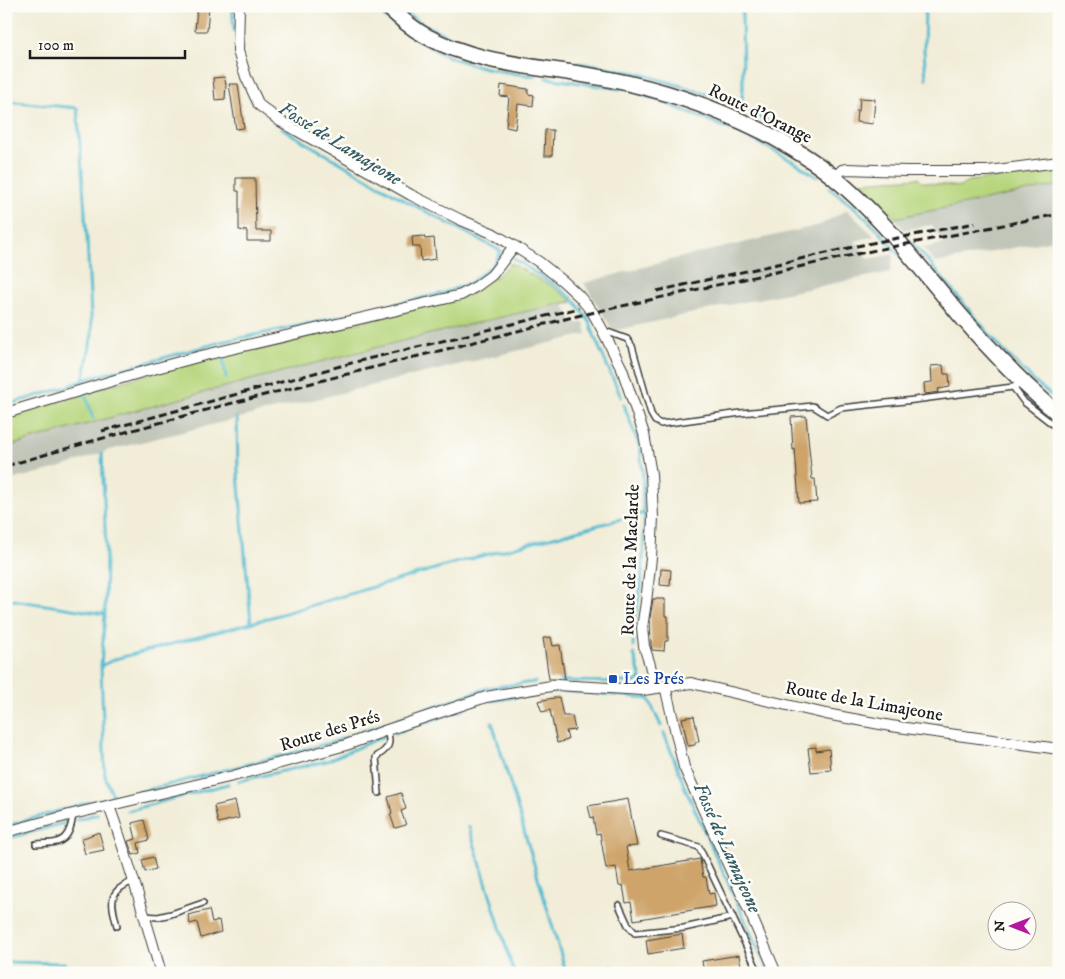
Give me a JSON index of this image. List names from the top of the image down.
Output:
{
  "streets": {
    "street": [
      "Route d'Orange",
      "Route de la Maclarde",
      "Route de la Limajeone",
      "Route des Prés"
    ]
  },
  "crossings": [
    ["Route de la Maclarde", "Route de la Limajeone"],
    ["Route de la Maclarde", "Route des Prés"],
    ["Route de la Limajeone", "Route des Prés"]
  ],
  "water": ["Fossé de Lamajeone"],
  "places": {
    "transit": ["Les Prés"]
  },
  "scale_bar": "100 m",
  "north": "left"
}
